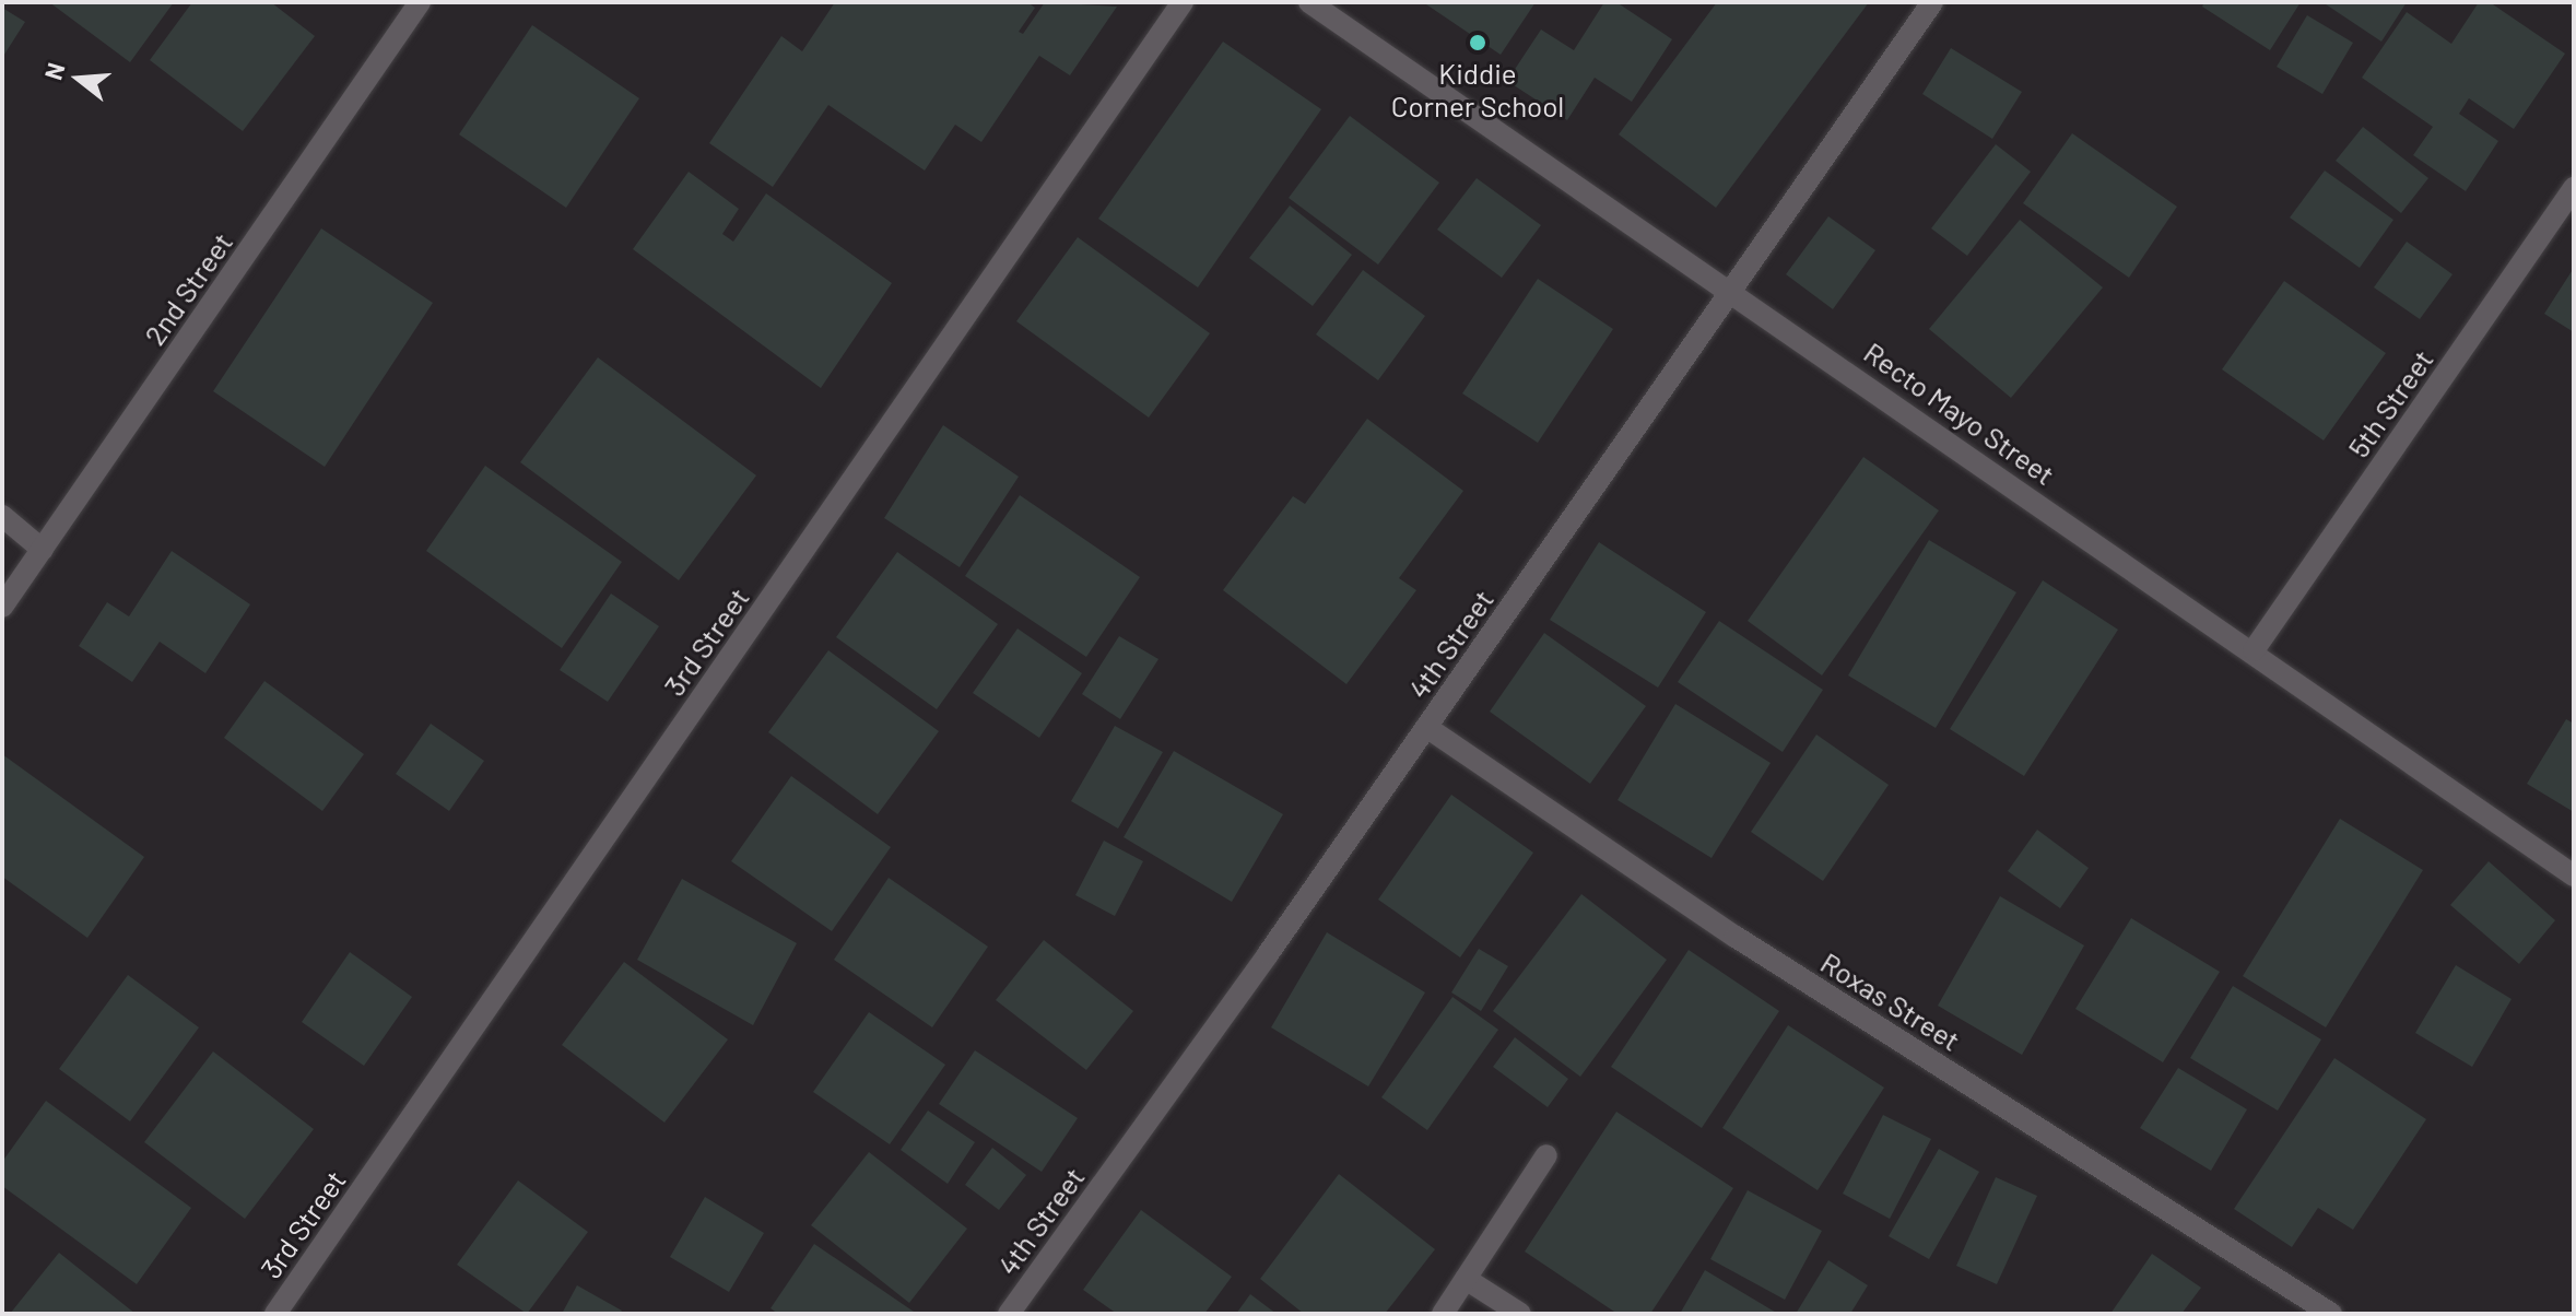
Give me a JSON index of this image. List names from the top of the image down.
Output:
{
  "streets": {
    "street": [
      "2nd Street",
      "5th Street",
      "Recto Mayo Street",
      "3rd Street",
      "4th Street",
      "Roxas Street"
    ]
  },
  "crossings": [
    ["5th Street", "Recto Mayo Street"],
    ["Recto Mayo Street", "4th Street"],
    ["4th Street", "Roxas Street"]
  ],
  "places": ["Kiddie Corner School"],
  "north": "left"
}
